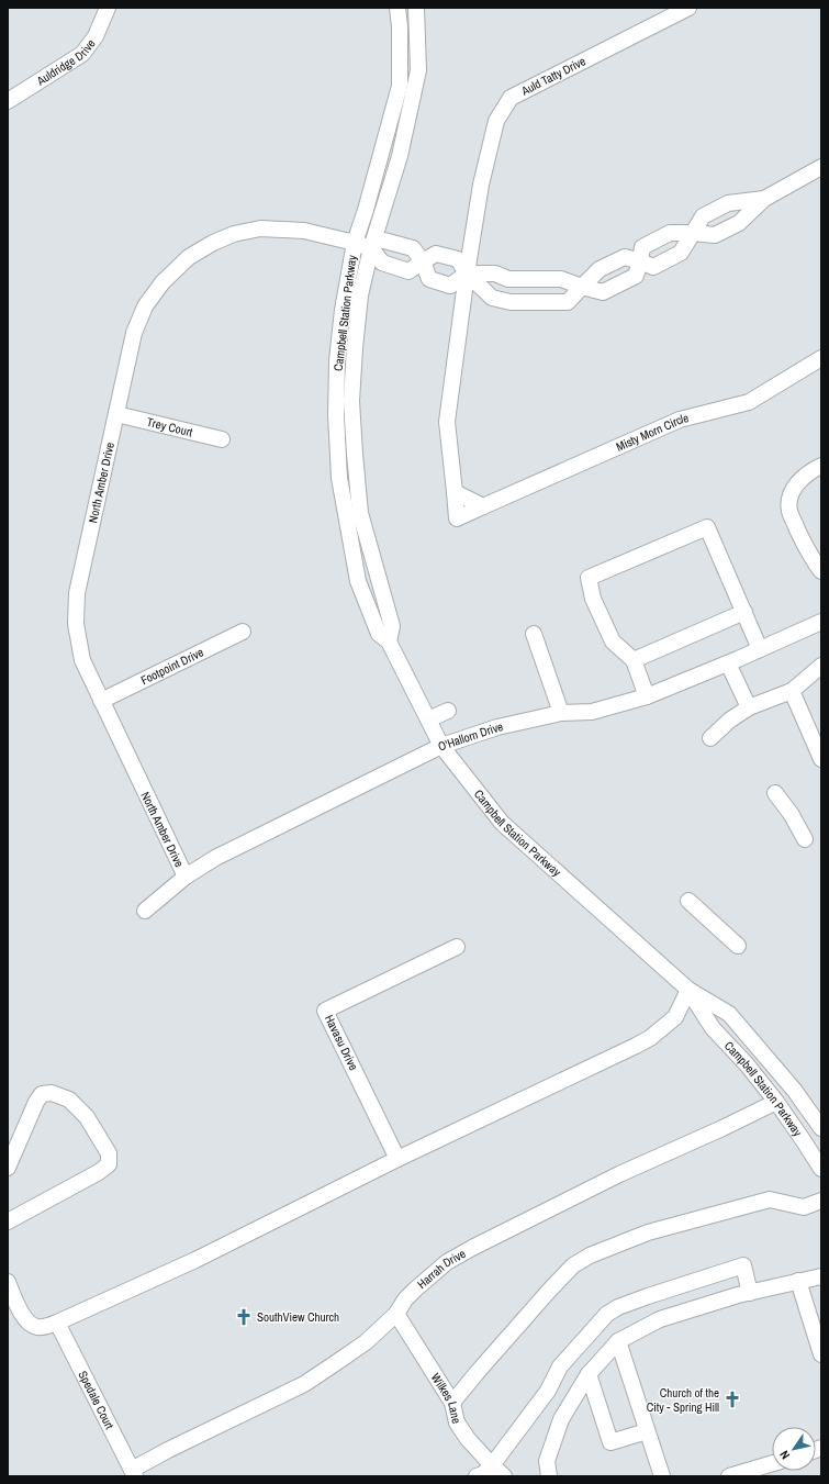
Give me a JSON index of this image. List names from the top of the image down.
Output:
{
  "streets": {
    "street": [
      "Auldridge Drive",
      "Auld Tatty Drive",
      "Campbell Station Parkway",
      "Trey Court",
      "Misty Morn Circle",
      "North Amber Drive",
      "Footpoint Drive",
      "O'Hallorn Drive",
      "Havasu Drive",
      "Harrah Drive",
      "Wilkes Lane",
      "Spedale Court"
    ]
  },
  "crossings": [
    ["Auld Tatty Drive", "Misty Morn Circle"],
    ["Campbell Station Parkway", "North Amber Drive"],
    ["Campbell Station Parkway", "O'Hallorn Drive"],
    ["Campbell Station Parkway", "Harrah Drive"],
    ["Trey Court", "North Amber Drive"],
    ["North Amber Drive", "Footpoint Drive"],
    ["North Amber Drive", "O'Hallorn Drive"],
    ["Harrah Drive", "Wilkes Lane"],
    ["Harrah Drive", "Spedale Court"]
  ],
  "places": {
    "church": ["SouthView Church", "Church of the City - Spring Hill"]
  },
  "north": "bottom left"
}
